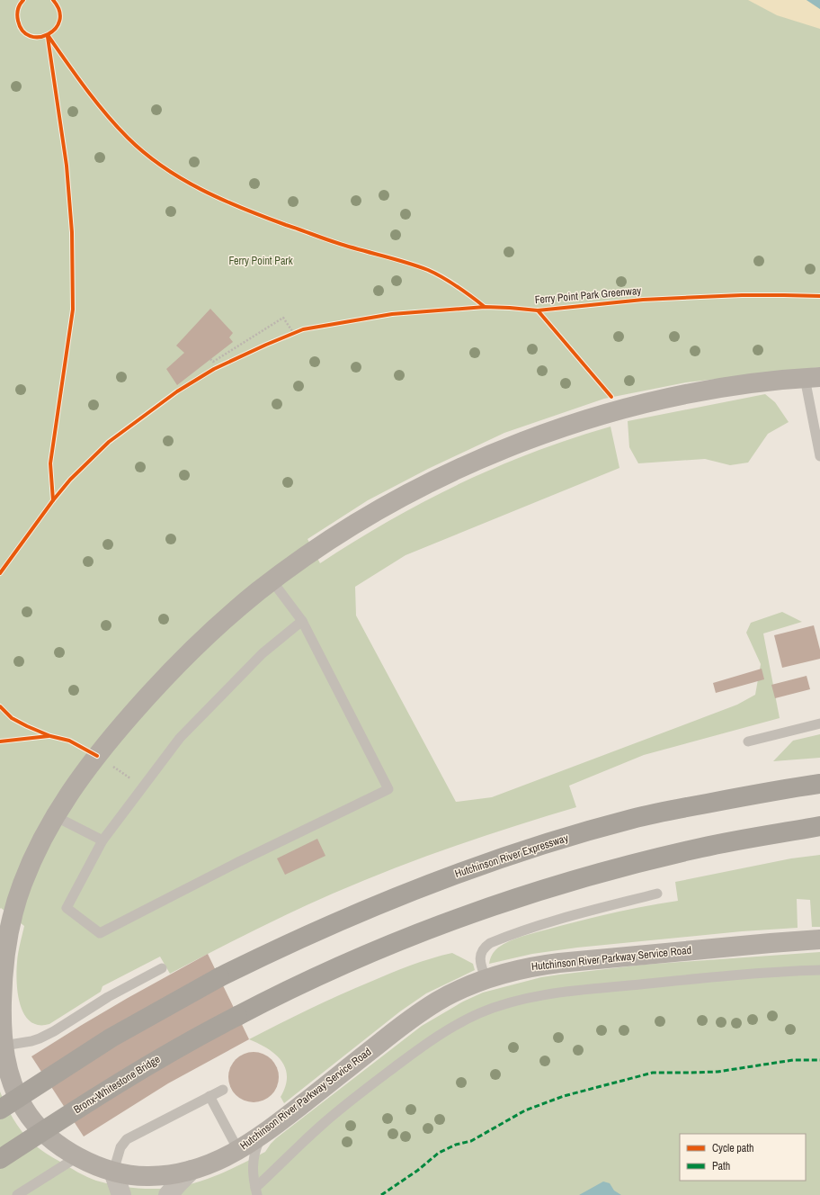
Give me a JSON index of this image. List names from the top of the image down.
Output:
{
  "streets": {
    "highway": ["Hutchinson River Expressway", "Bronx-Whitestone Bridge"],
    "street": ["Hutchinson River Parkway Service Road"],
    "cycle path": ["Ferry Point Park Greenway"]
  },
  "parks": ["Ferry Point Park"],
  "legend": ["Cycle path", "Path"]
}
